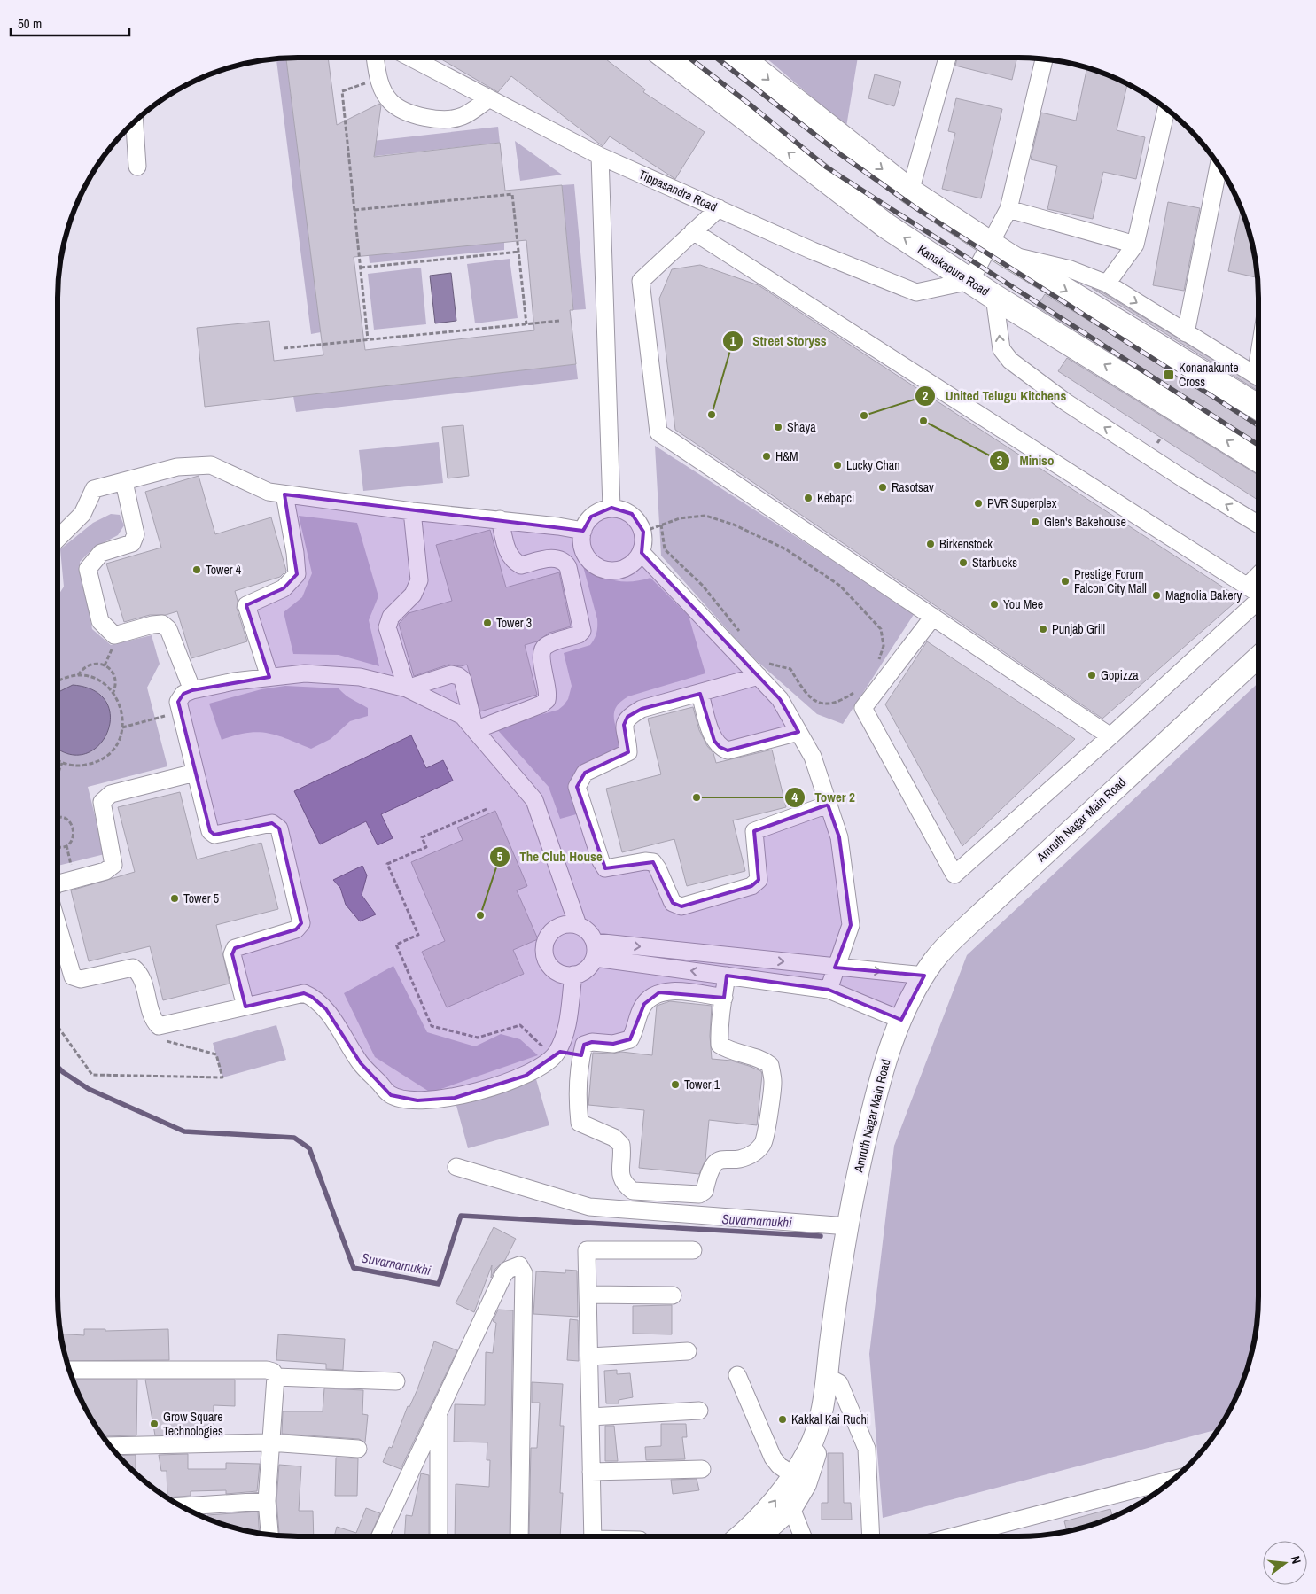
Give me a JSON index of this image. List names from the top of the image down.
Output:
{
  "streets": {
    "highway": ["Kanakapura Road"],
    "main road": ["Amruth Nagar Main Road"],
    "street": ["Tippasandra Road"]
  },
  "crossings": [
    ["Tippasandra Road", "Kanakapura Road"]
  ],
  "water": ["Suvarnamukhi"],
  "places": {
    "transit": ["Konanakunte Cross"],
    "other": [
      "Street Storyss",
      "United Telugu Kitchens",
      "Miniso",
      "Shaya",
      "H&M",
      "Lucky Chan",
      "Rasotsav",
      "Kebapci",
      "PVR Superplex",
      "Glen's Bakehouse",
      "Birkenstock",
      "Starbucks",
      "Tower 4",
      "Prestige Forum Falcon City Mall",
      "Magnolia Bakery",
      "You Mee",
      "Tower 3",
      "Punjab Grill",
      "Gopizza",
      "Tower 2",
      "Tower 5",
      "The Club House",
      "Tower 1",
      "Kakkal Kai Ruchi",
      "Grow Square Technologies"
    ]
  },
  "scale_bar": "50 m",
  "north": "right"
}
